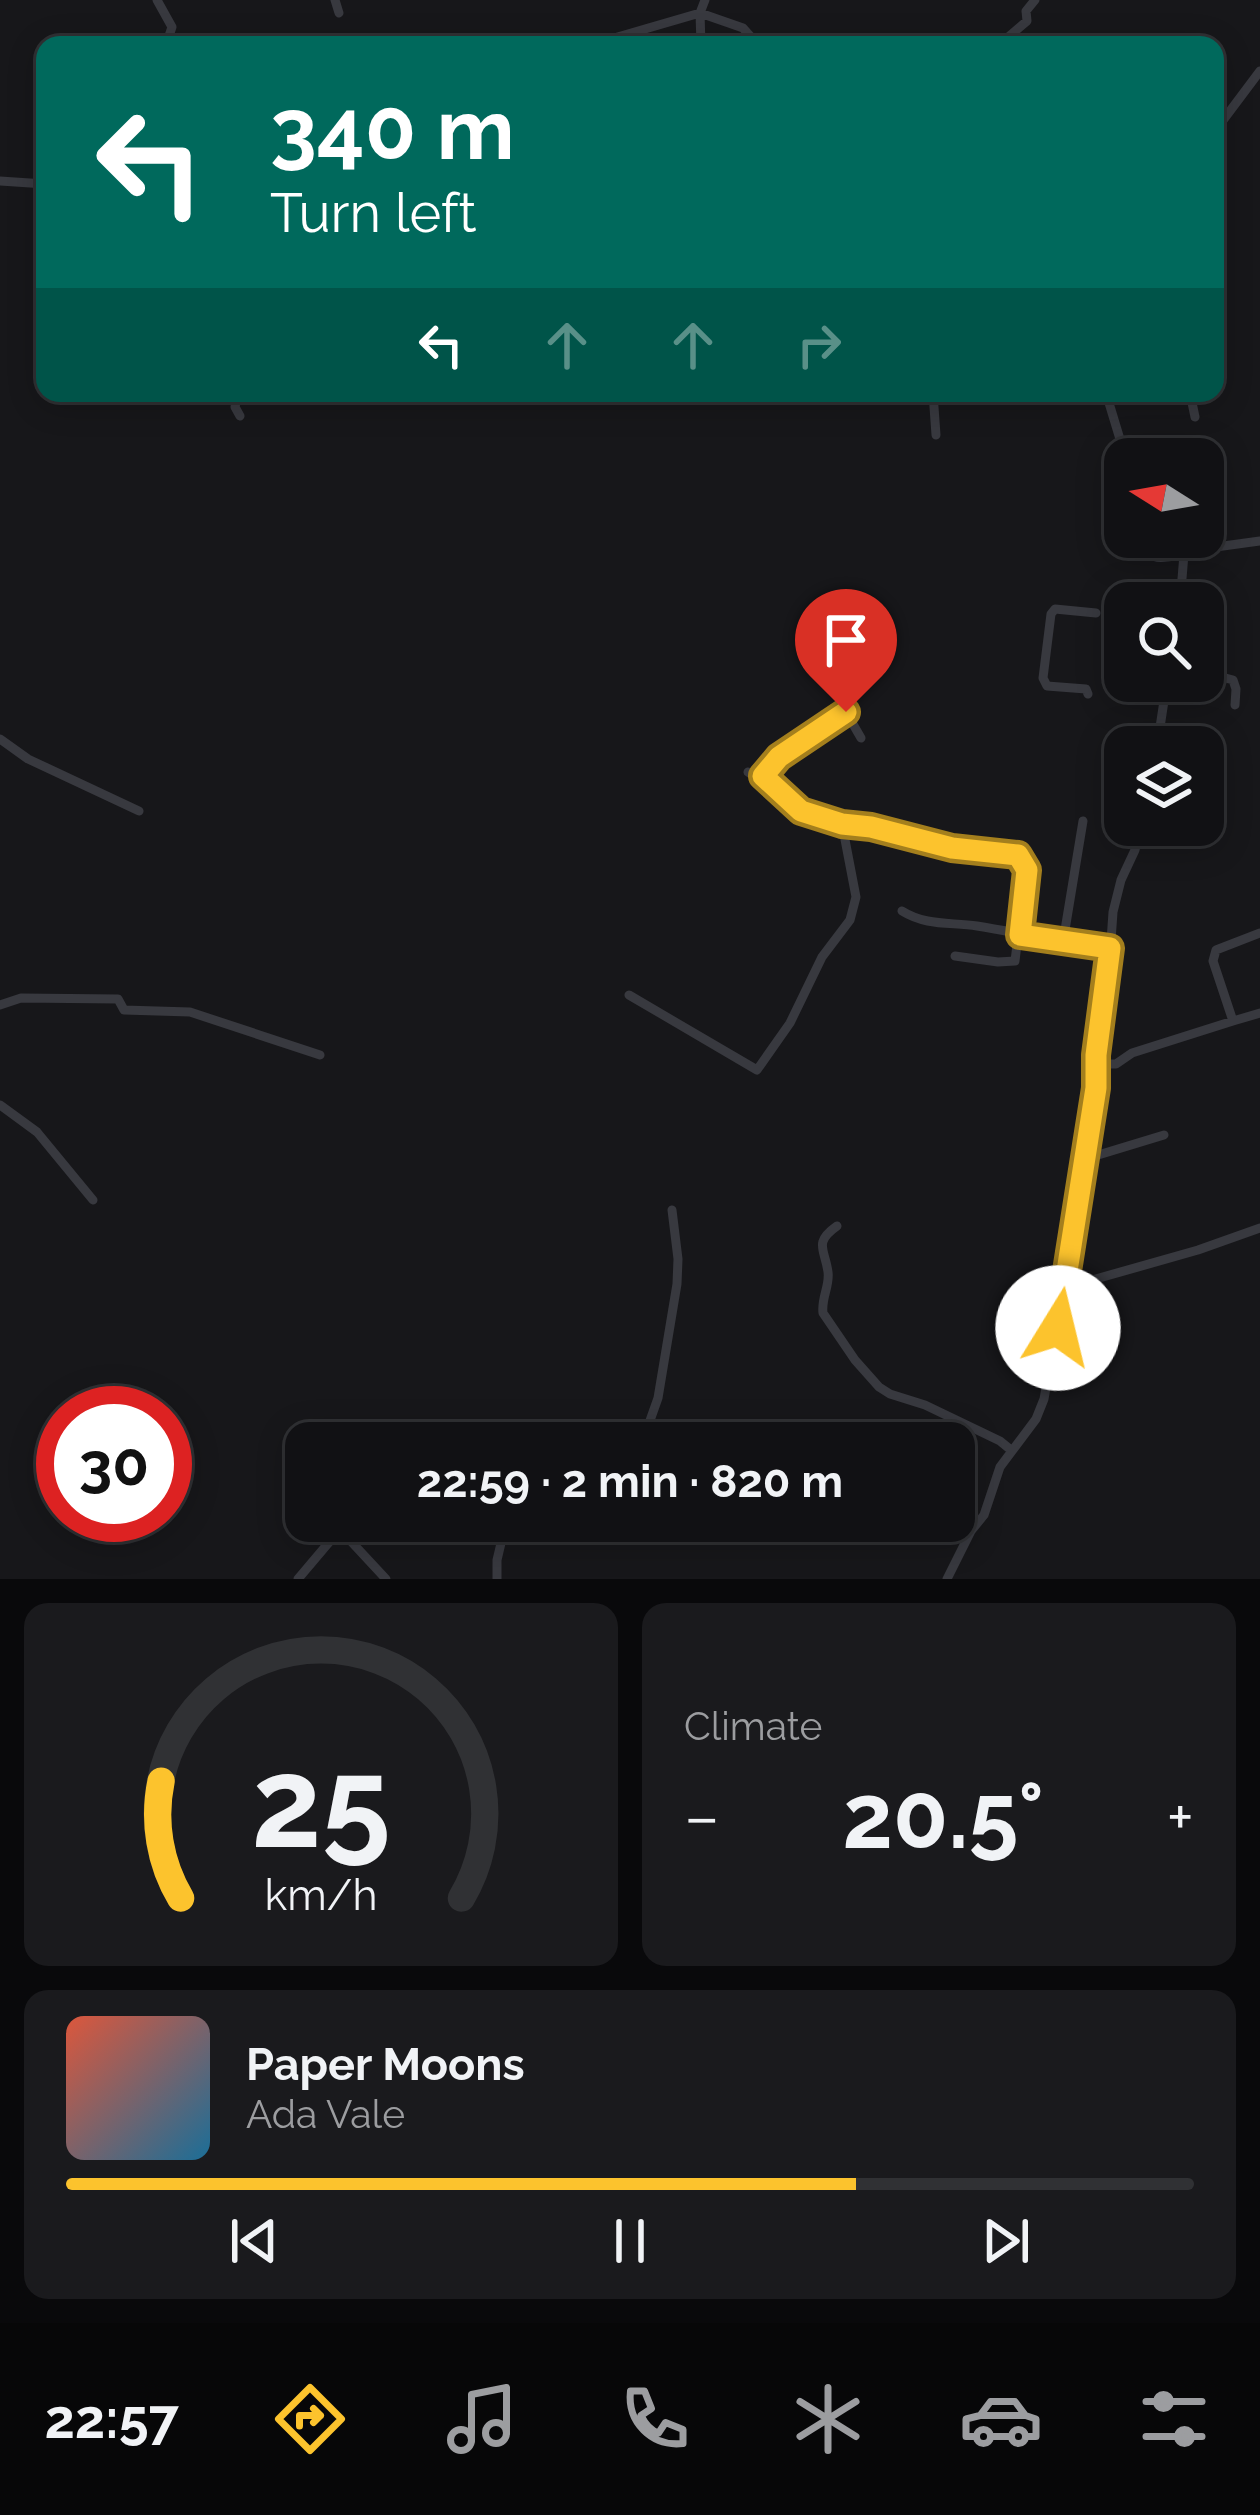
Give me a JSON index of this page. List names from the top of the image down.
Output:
{
  "north": "left",
  "page": {
    "turn": ["340 m", "Turn left"],
    "limit": "30",
    "trip": "22:59 · 2 min · 820 m",
    "tile": "Climate",
    "heat": ["−", "20.5°", "+"],
    "song": ["Paper Moons", "Ada Vale"],
    "tabs": "22:57",
    "gauge": ["25", "km/h"]
  }
}
